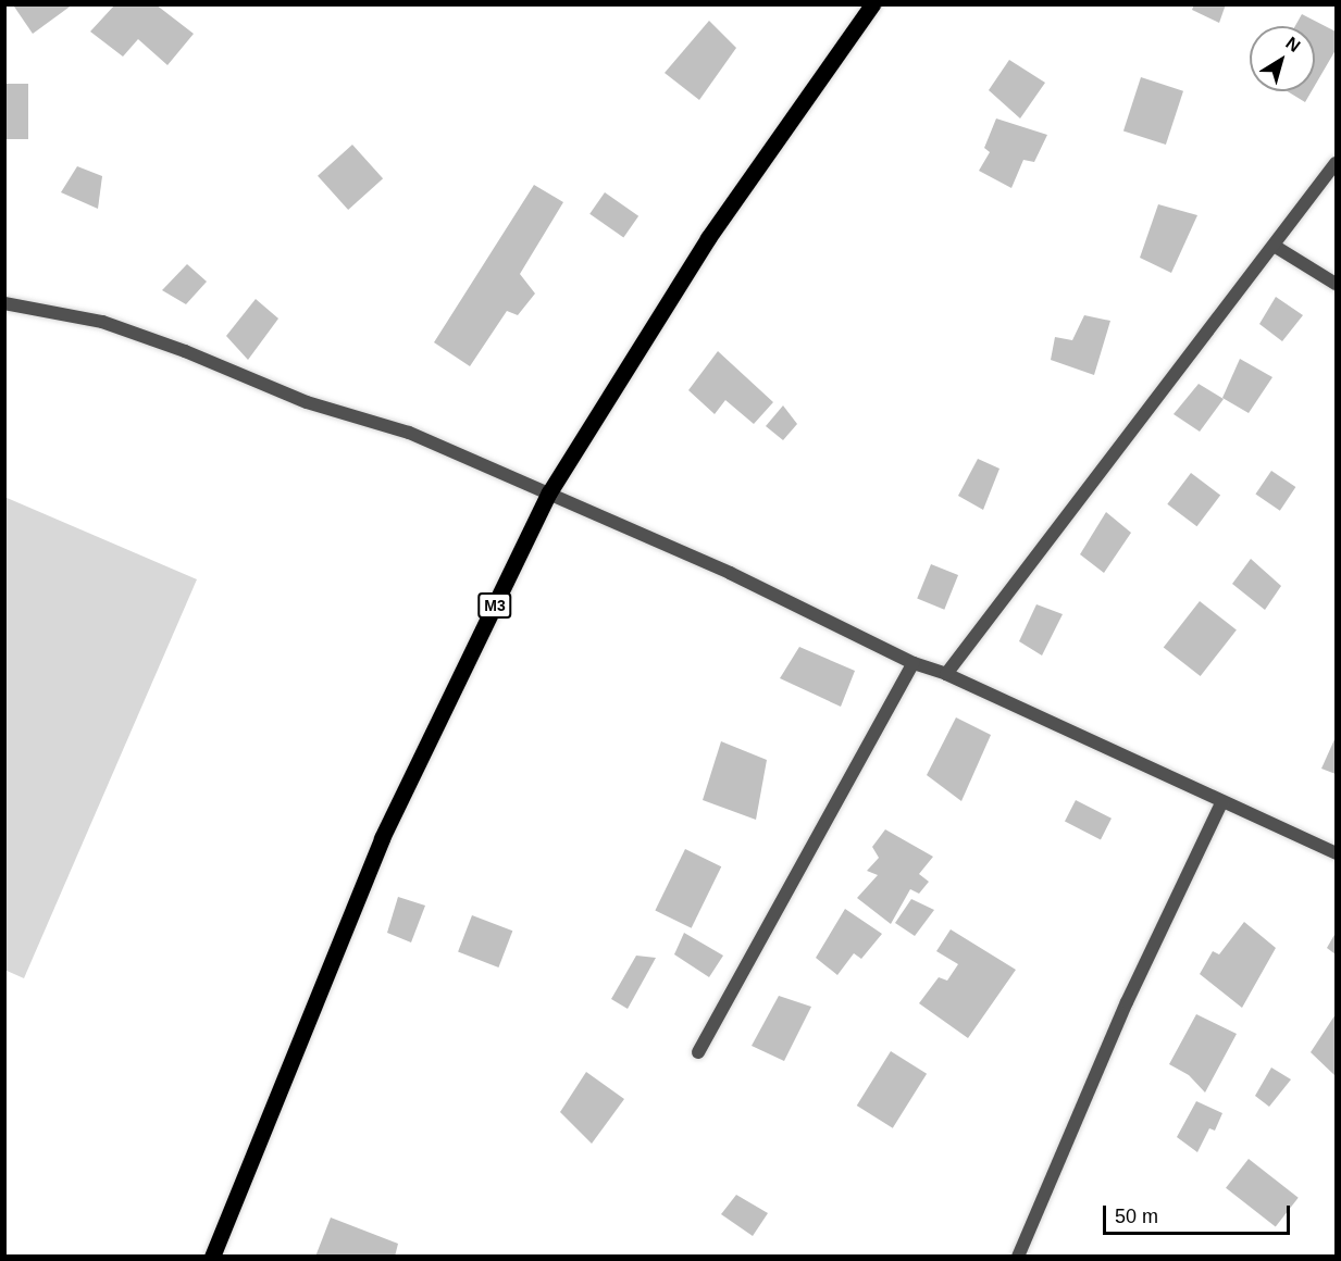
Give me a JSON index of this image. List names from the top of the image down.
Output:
{
  "streets": {
    "main road": ["M3"]
  },
  "scale_bar": "50 m",
  "north": "top right"
}
